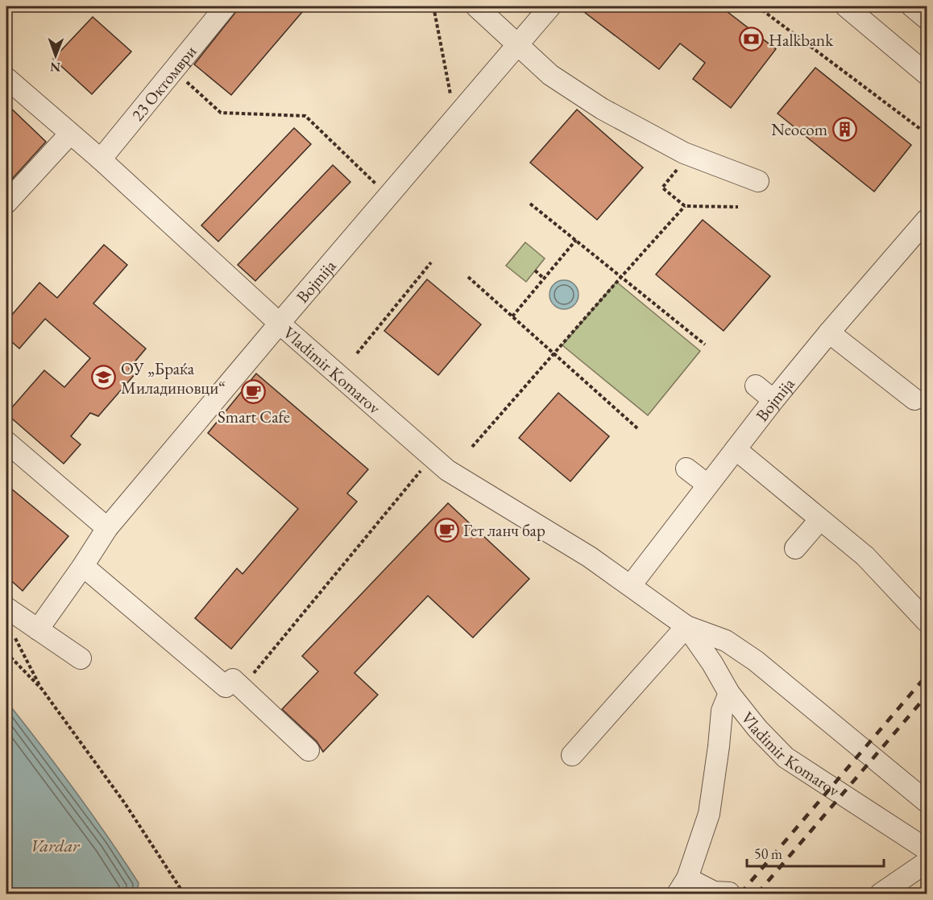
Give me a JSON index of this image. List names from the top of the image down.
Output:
{
  "streets": {
    "street": ["23 Октомври", "Bojmija", "Vladimir Komarov"]
  },
  "crossings": [
    ["23 Октомври", "Vladimir Komarov"],
    ["Bojmija", "Vladimir Komarov"]
  ],
  "water": ["Vardar"],
  "places": {
    "bank": ["Halkbank"],
    "building": ["Neocom"],
    "school or university": ["ОУ „Браќа Миладиновци“"],
    "cafe": ["Smart Cafe", "Гет ланч бар"]
  },
  "scale_bar": "50 m",
  "north": "bottom"
}
